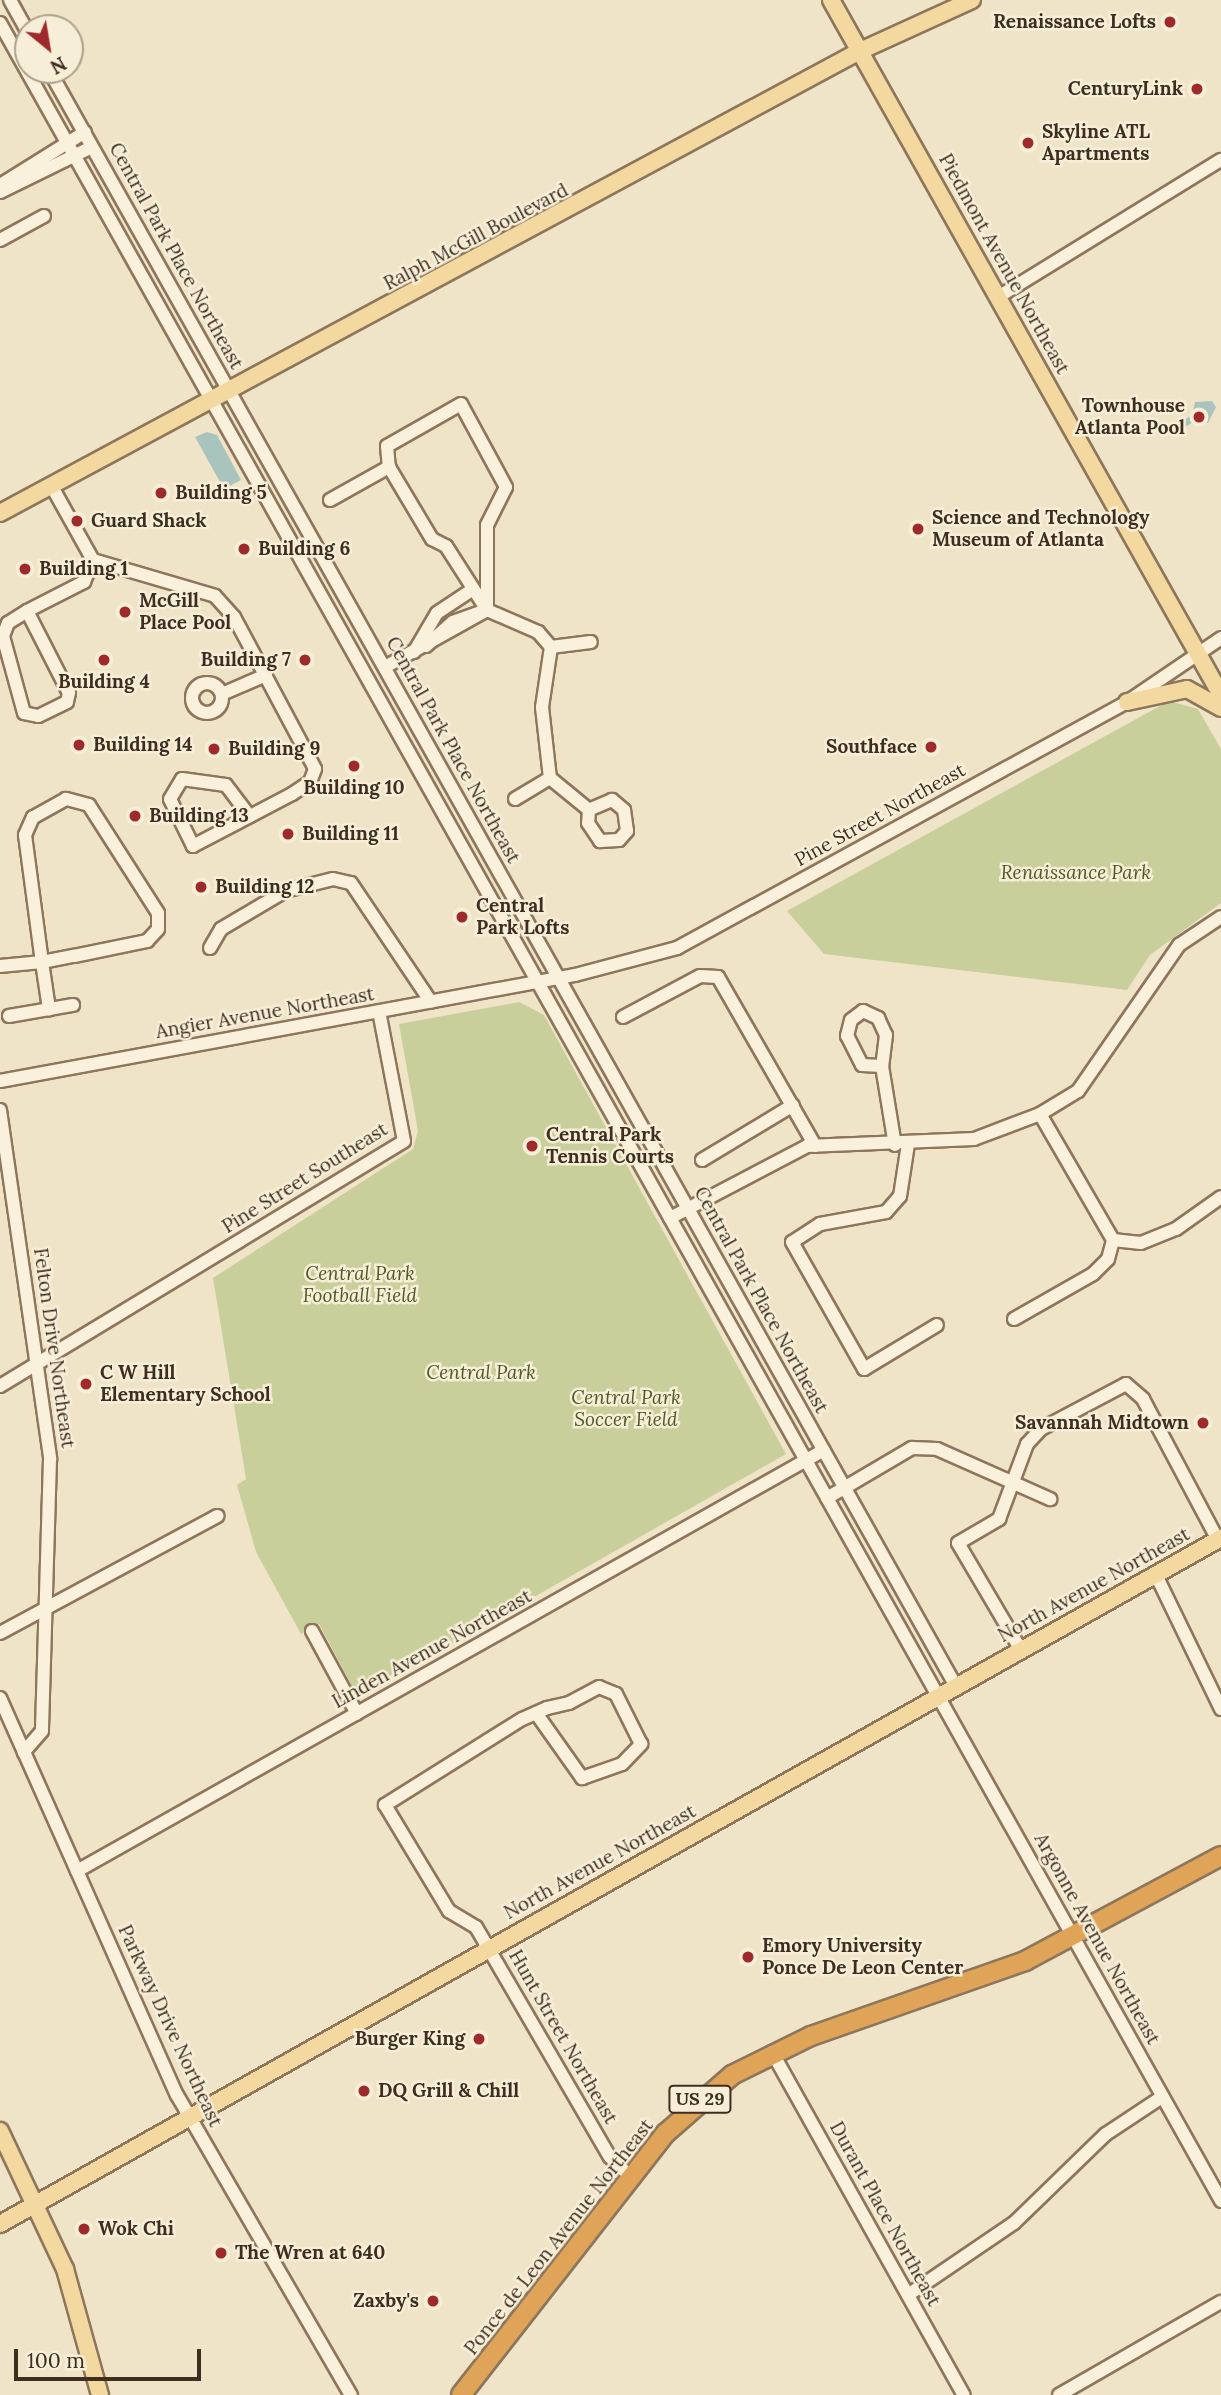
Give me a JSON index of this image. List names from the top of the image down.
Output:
{
  "streets": {
    "highway": ["US 29", "Ponce de Leon Avenue Northeast"],
    "main road": ["Ralph McGill Boulevard", "Piedmont Avenue Northeast", "North Avenue Northeast"],
    "street": [
      "Central Park Place Northeast",
      "Pine Street Northeast",
      "Angier Avenue Northeast",
      "Pine Street Southeast",
      "Felton Drive Northeast",
      "Linden Avenue Northeast",
      "Argonne Avenue Northeast",
      "Parkway Drive Northeast",
      "Hunt Street Northeast",
      "Durant Place Northeast"
    ]
  },
  "crossings": [
    ["Ralph McGill Boulevard", "Central Park Place Northeast"],
    ["Ralph McGill Boulevard", "Piedmont Avenue Northeast"],
    ["Central Park Place Northeast", "Pine Street Northeast"],
    ["Central Park Place Northeast", "Angier Avenue Northeast"],
    ["Central Park Place Northeast", "North Avenue Northeast"],
    ["Central Park Place Northeast", "Linden Avenue Northeast"],
    ["Central Park Place Northeast", "Argonne Avenue Northeast"],
    ["Piedmont Avenue Northeast", "Pine Street Northeast"],
    ["Pine Street Northeast", "Angier Avenue Northeast"],
    ["Angier Avenue Northeast", "Pine Street Southeast"],
    ["Pine Street Southeast", "Felton Drive Northeast"],
    ["Felton Drive Northeast", "Parkway Drive Northeast"],
    ["North Avenue Northeast", "Argonne Avenue Northeast"],
    ["North Avenue Northeast", "Parkway Drive Northeast"],
    ["North Avenue Northeast", "Hunt Street Northeast"],
    ["Linden Avenue Northeast", "Parkway Drive Northeast"],
    ["Argonne Avenue Northeast", "Ponce de Leon Avenue Northeast"],
    ["Hunt Street Northeast", "Ponce de Leon Avenue Northeast"],
    ["Durant Place Northeast", "Ponce de Leon Avenue Northeast"]
  ],
  "parks": [
    "Renaissance Park",
    "Central Park Football Field",
    "Central Park",
    "Central Park Soccer Field"
  ],
  "places": [
    "Renaissance Lofts",
    "CenturyLink",
    "Skyline ATL Apartments",
    "Townhouse Atlanta Pool",
    "Building 5",
    "Guard Shack",
    "Science and Technology Museum of Atlanta",
    "Building 6",
    "Building 1",
    "McGill Place Pool",
    "Building 4",
    "Building 7",
    "Building 14",
    "Southface",
    "Building 9",
    "Building 10",
    "Building 13",
    "Building 11",
    "Building 12",
    "Central Park Lofts",
    "Central Park Tennis Courts",
    "C W Hill Elementary School",
    "Savannah Midtown",
    "Emory University Ponce De Leon Center",
    "Burger King",
    "DQ Grill & Chill",
    "Wok Chi",
    "The Wren at 640",
    "Zaxby's"
  ],
  "scale_bar": "100 m",
  "north": "bottom right"
}
